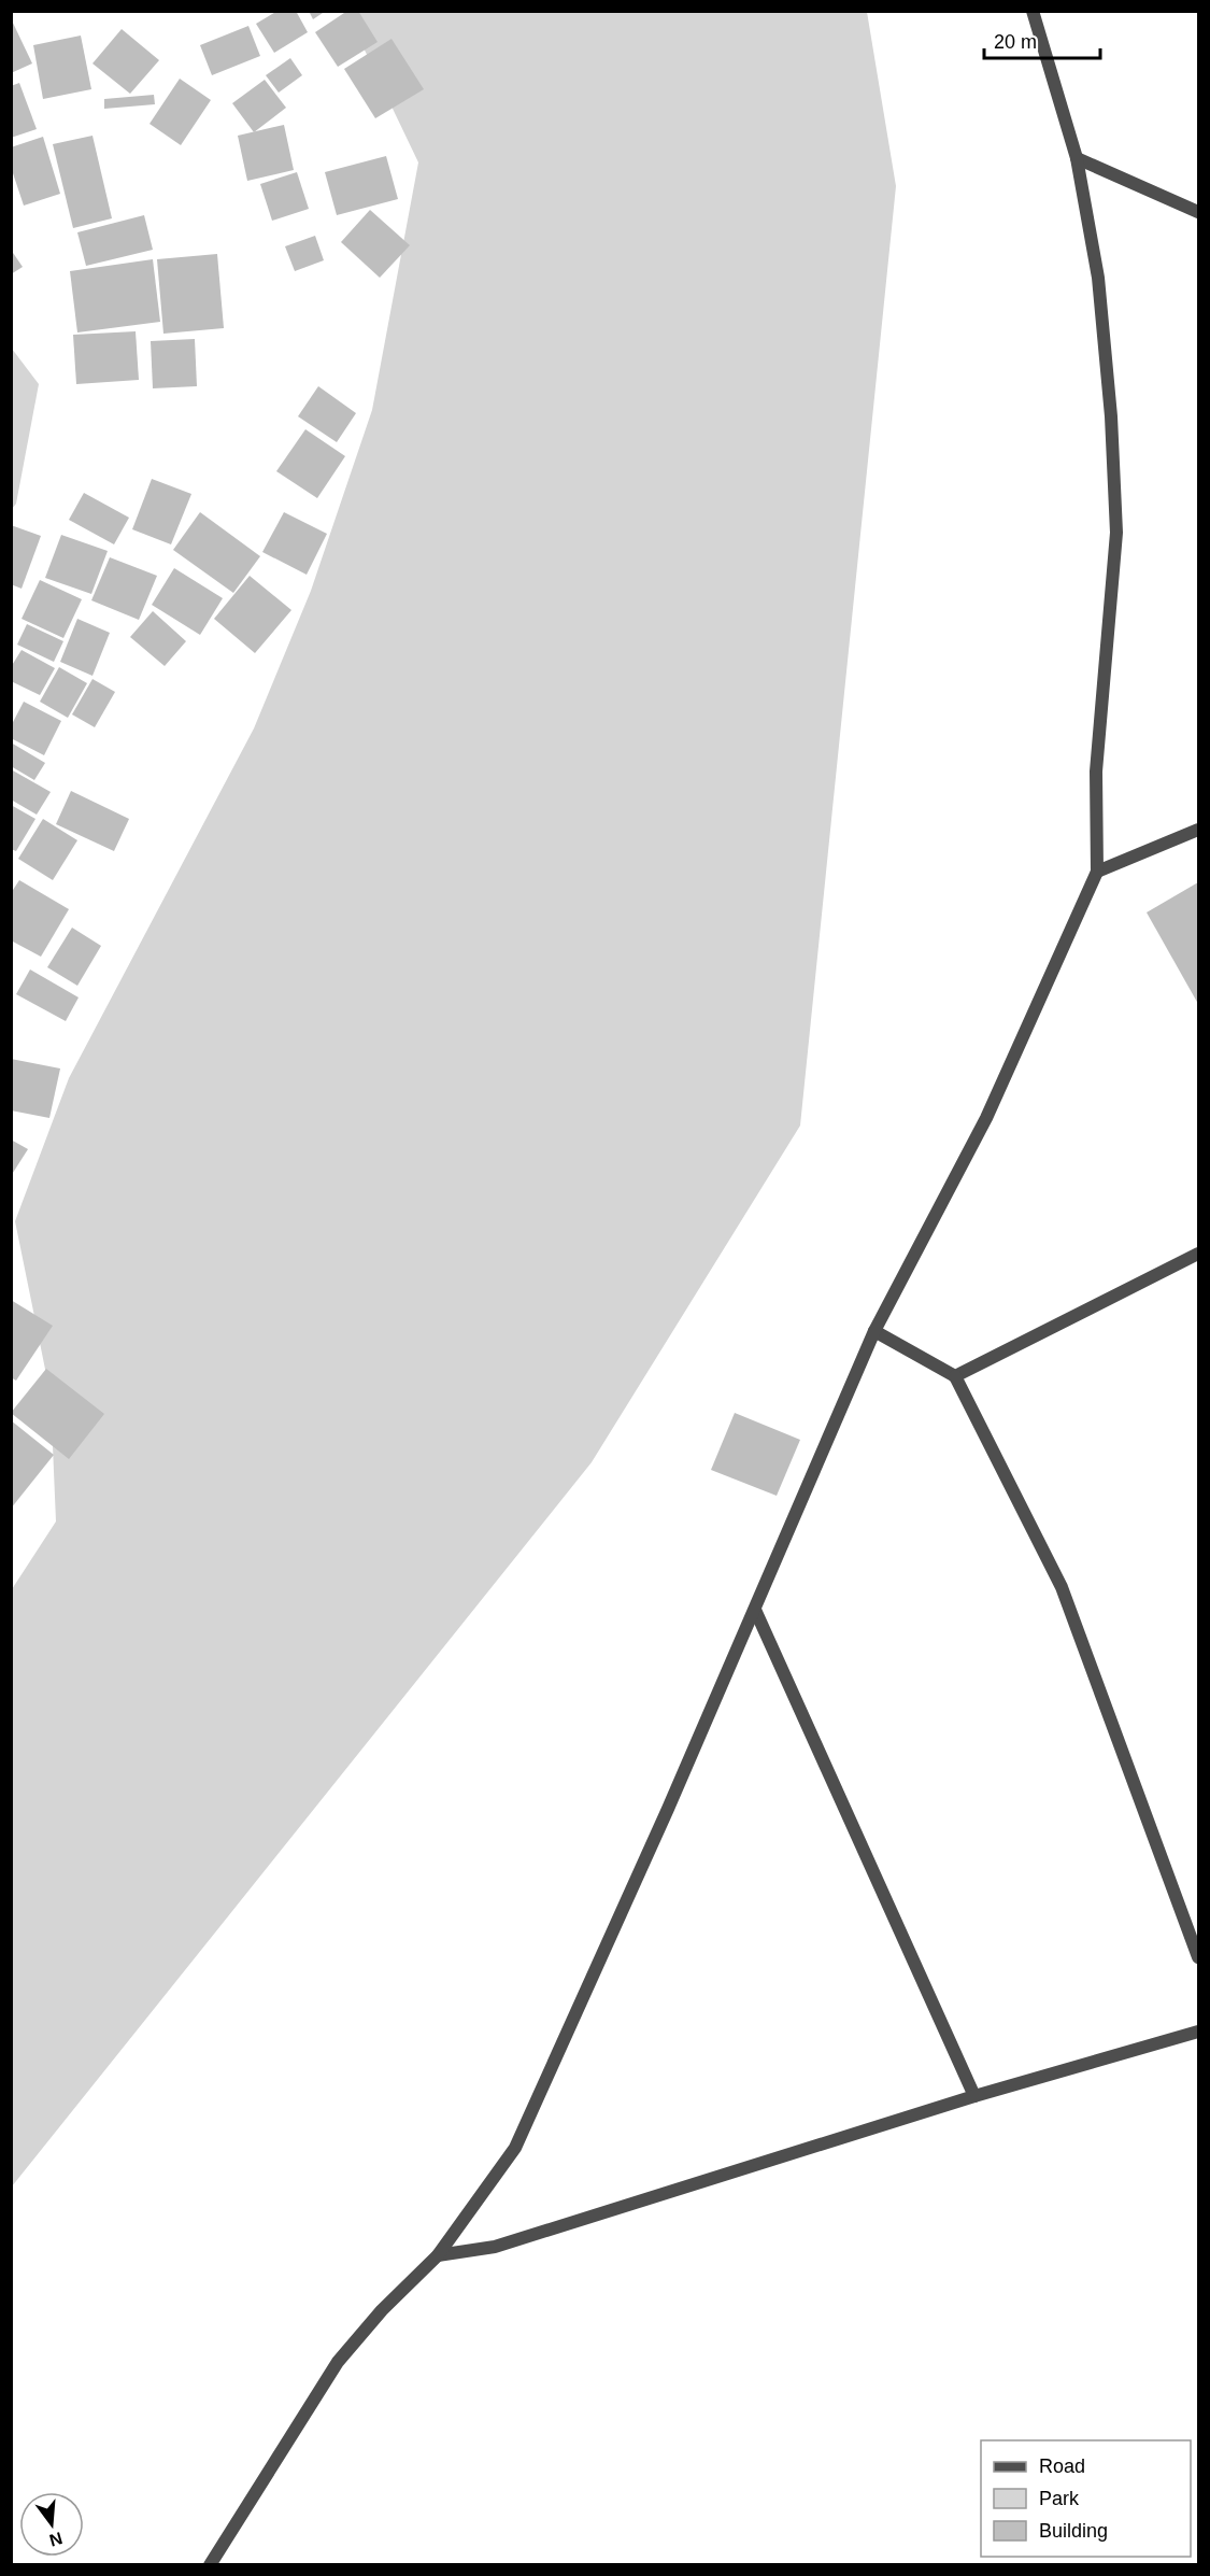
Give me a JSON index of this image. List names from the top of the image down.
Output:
{
  "legend": ["Road", "Park", "Building"],
  "scale_bar": "20 m",
  "north": "bottom"
}
